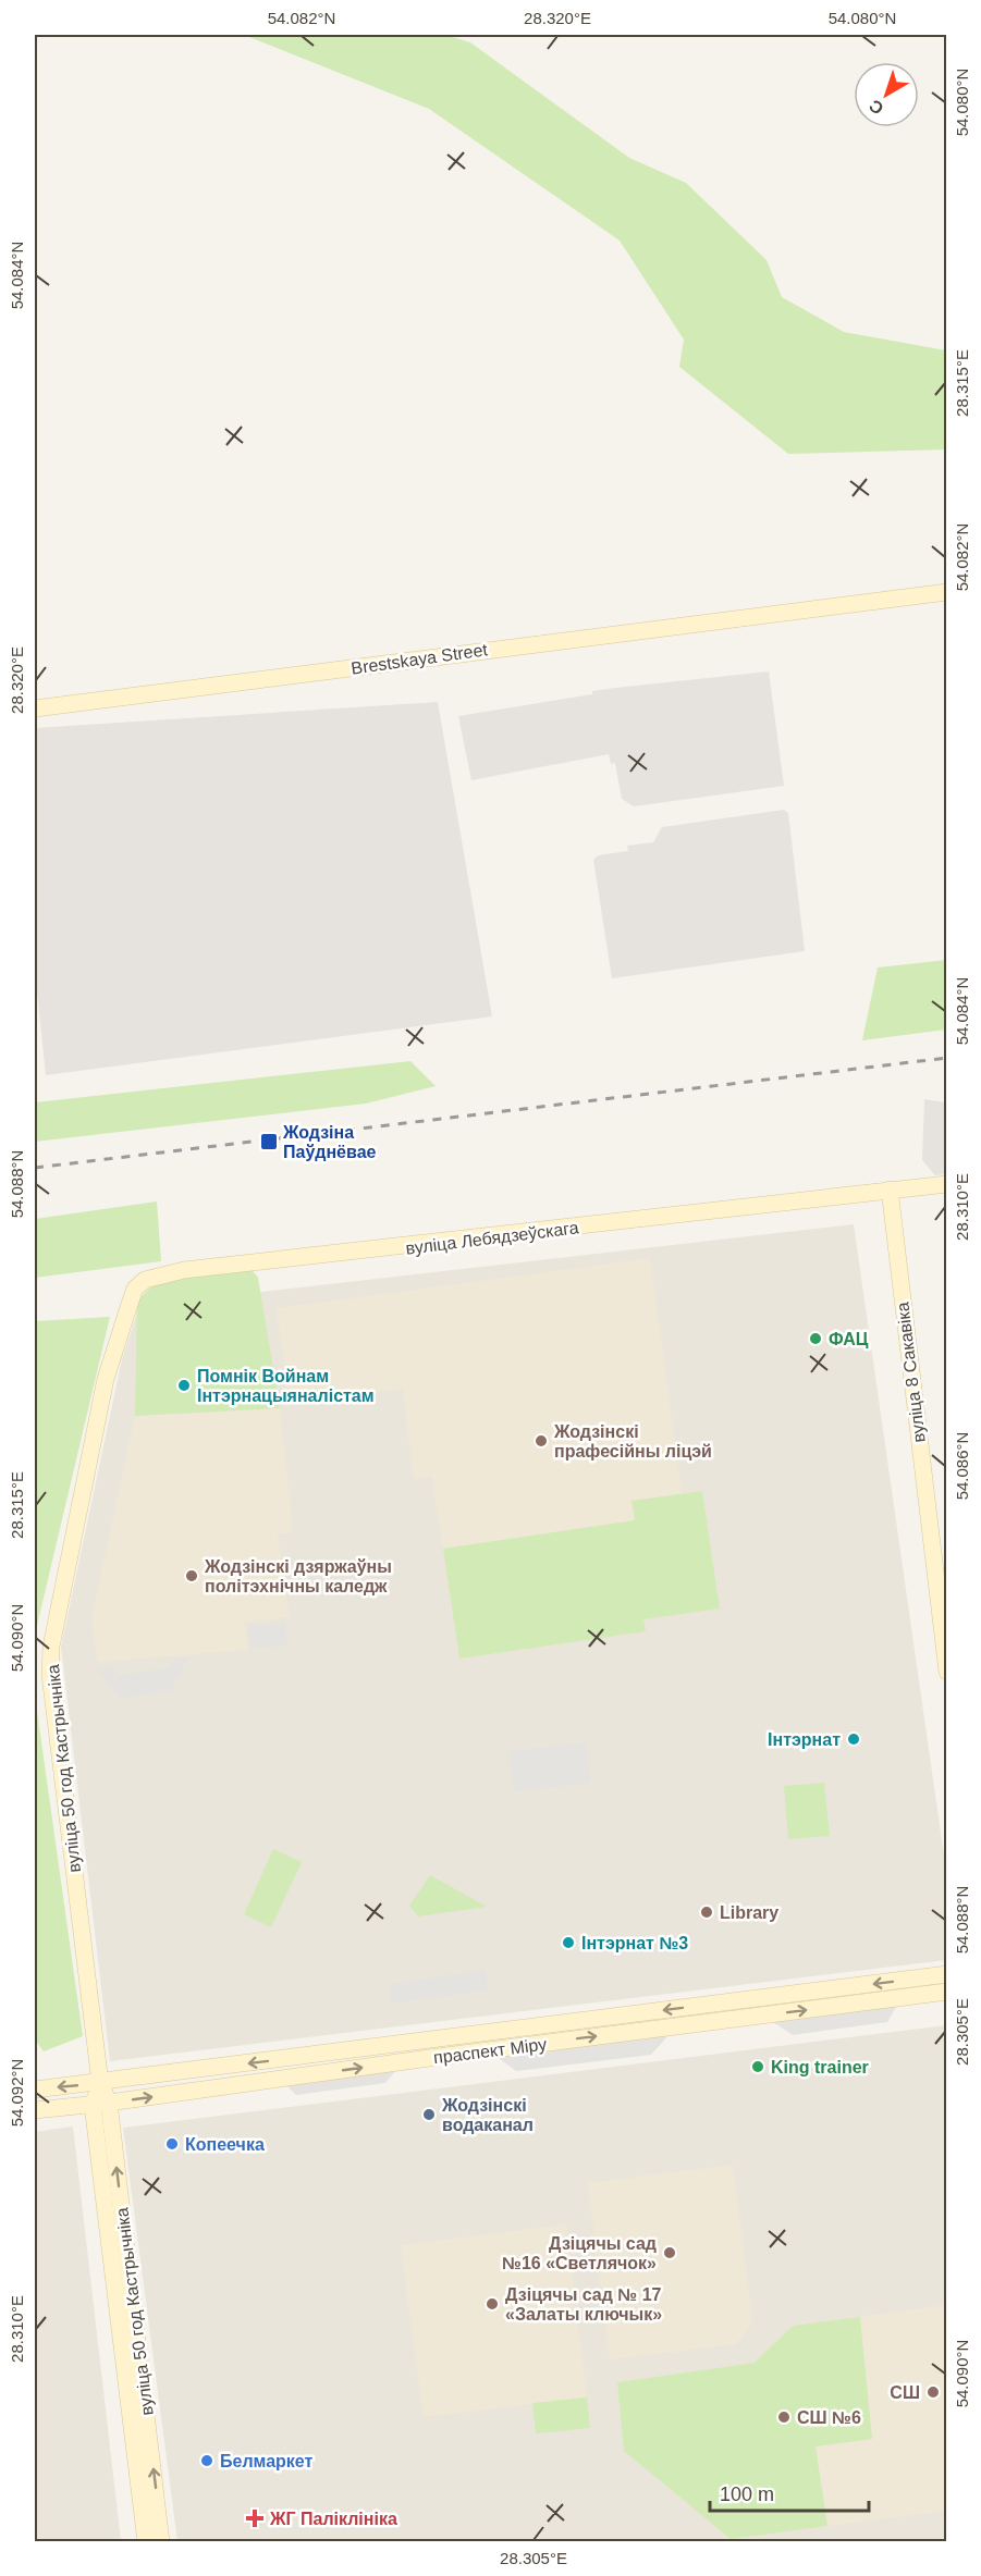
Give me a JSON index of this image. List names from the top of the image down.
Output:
{
  "streets": {
    "main road": [
      "Brestskaya Street",
      "вуліца Лебядзеўскага",
      "вуліца 8 Сакавіка",
      "вуліца 50 год Кастрычніка",
      "праспект Міру"
    ]
  },
  "crossings": [
    ["вуліца Лебядзеўскага", "вуліца 8 Сакавіка"],
    ["вуліца Лебядзеўскага", "вуліца 50 год Кастрычніка"],
    ["вуліца 50 год Кастрычніка", "праспект Міру"]
  ],
  "places": {
    "transit": ["Жодзіна Паўднёвае"],
    "other": [
      "ФАЦ",
      "Помнік Войнам Інтэрнацыяналістам",
      "Жодзінскі прафесійны ліцэй",
      "Жодзінскі дзяржаўны політэхнічны каледж",
      "Інтэрнат",
      "Library",
      "Інтэрнат №3",
      "King trainer",
      "Жодзінскі водаканал",
      "Копеечка",
      "Дзіцячы сад №16 «Светлячок»",
      "Дзіцячы сад № 17 «Залаты ключык»",
      "СШ",
      "СШ №6",
      "Белмаркет"
    ],
    "health": ["ЖГ Паліклініка"]
  },
  "scale_bar": "100 m",
  "north": "bottom left",
  "coordinates": [
    "54.082°N",
    "28.320°E",
    "54.080°N",
    "54.084°N",
    "28.315°E",
    "54.088°N",
    "28.310°E",
    "54.086°N",
    "54.090°N",
    "28.305°E",
    "54.092°N"
  ]
}
